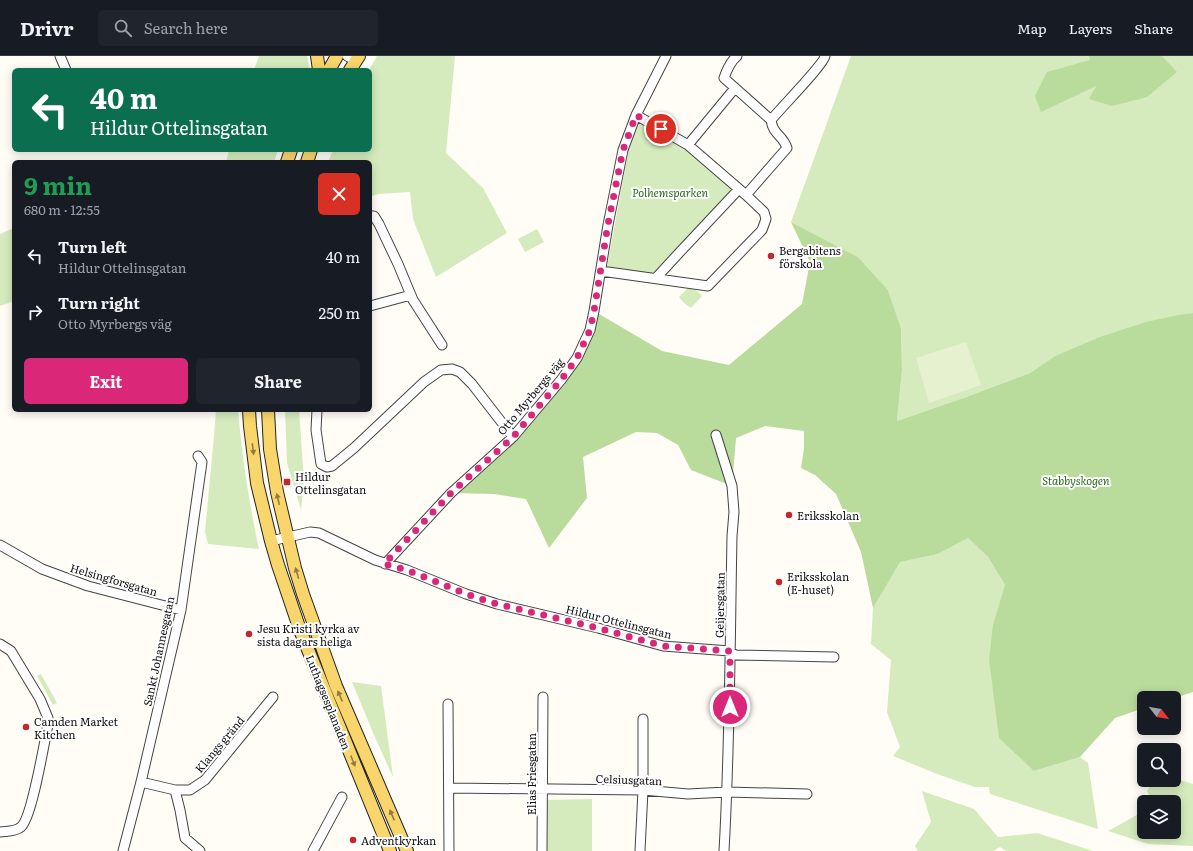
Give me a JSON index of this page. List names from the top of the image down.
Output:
{
  "streets": {
    "main road": ["Luthagsesplanaden"],
    "street": [
      "Otto Myrbergs väg",
      "Helsingforsgatan",
      "Geijersgatan",
      "Hildur Ottelinsgatan",
      "Sankt Johannesgatan",
      "Klangs gränd",
      "Elias Friesgatan",
      "Celsiusgatan"
    ]
  },
  "crossings": [
    ["Otto Myrbergs väg", "Hildur Ottelinsgatan"],
    ["Helsingforsgatan", "Sankt Johannesgatan"],
    ["Geijersgatan", "Hildur Ottelinsgatan"],
    ["Geijersgatan", "Celsiusgatan"],
    ["Hildur Ottelinsgatan", "Luthagsesplanaden"],
    ["Sankt Johannesgatan", "Klangs gränd"],
    ["Elias Friesgatan", "Celsiusgatan"]
  ],
  "parks": ["Polhemsparken", "Stabbyskogen"],
  "places": {
    "other": [
      "Bergabitens förskola",
      "Eriksskolan",
      "Eriksskolan (E-huset)",
      "Jesu Kristi kyrka av sista dagars heliga",
      "Camden Market Kitchen",
      "Adventkyrkan"
    ],
    "transit": ["Hildur Ottelinsgatan"]
  },
  "north": "bottom right",
  "page": {
    "header": "Drivr",
    "search": "Search here",
    "nav": ["Map", "Layers", "Share"],
    "turn": ["40 m", "Hildur Ottelinsgatan"],
    "heading": ["9 min", "680 m · 12:55"],
    "list": [
      {
        "name": "Turn left",
        "note": "Hildur Ottelinsgatan",
        "value": "40 m"
      },
      {
        "name": "Turn right",
        "note": "Otto Myrbergs väg",
        "value": "250 m"
      }
    ],
    "buttons": ["Exit", "Share"]
  }
}
